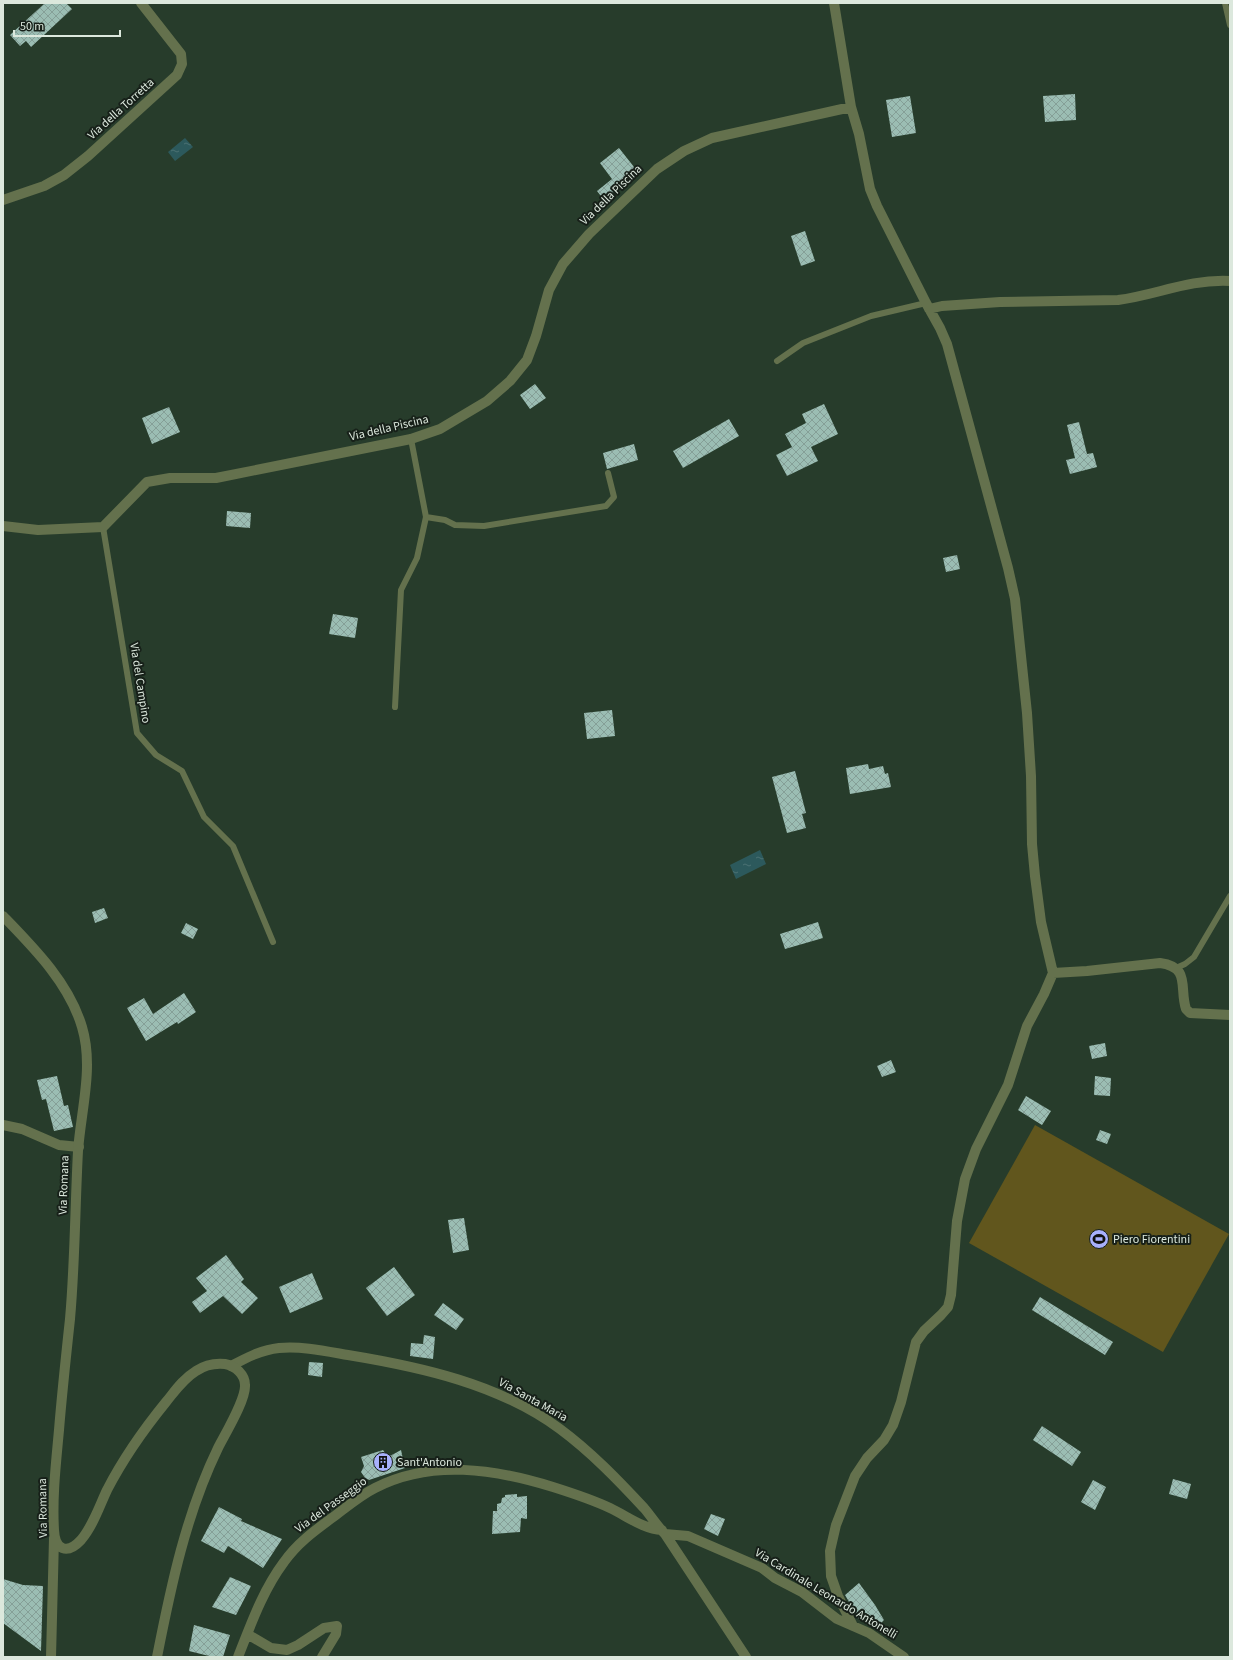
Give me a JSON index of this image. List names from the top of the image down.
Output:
{
  "streets": {
    "street": [
      "Via della Torretta",
      "Via della Piscina",
      "Via Romana",
      "Via Santa Maria",
      "Via del Passeggio",
      "Via Cardinale Leonardo Antonelli"
    ],
    "lane": ["Via del Campino"]
  },
  "crossings": [
    ["Via della Piscina", "Via del Campino"],
    ["Via Romana", "Via Santa Maria"],
    ["Via Santa Maria", "Via del Passeggio"],
    ["Via Santa Maria", "Via Cardinale Leonardo Antonelli"],
    ["Via del Passeggio", "Via Cardinale Leonardo Antonelli"]
  ],
  "places": {
    "sports": ["Piero Fiorentini"],
    "building": ["Sant'Antonio"]
  },
  "scale_bar": "50 m"
}
